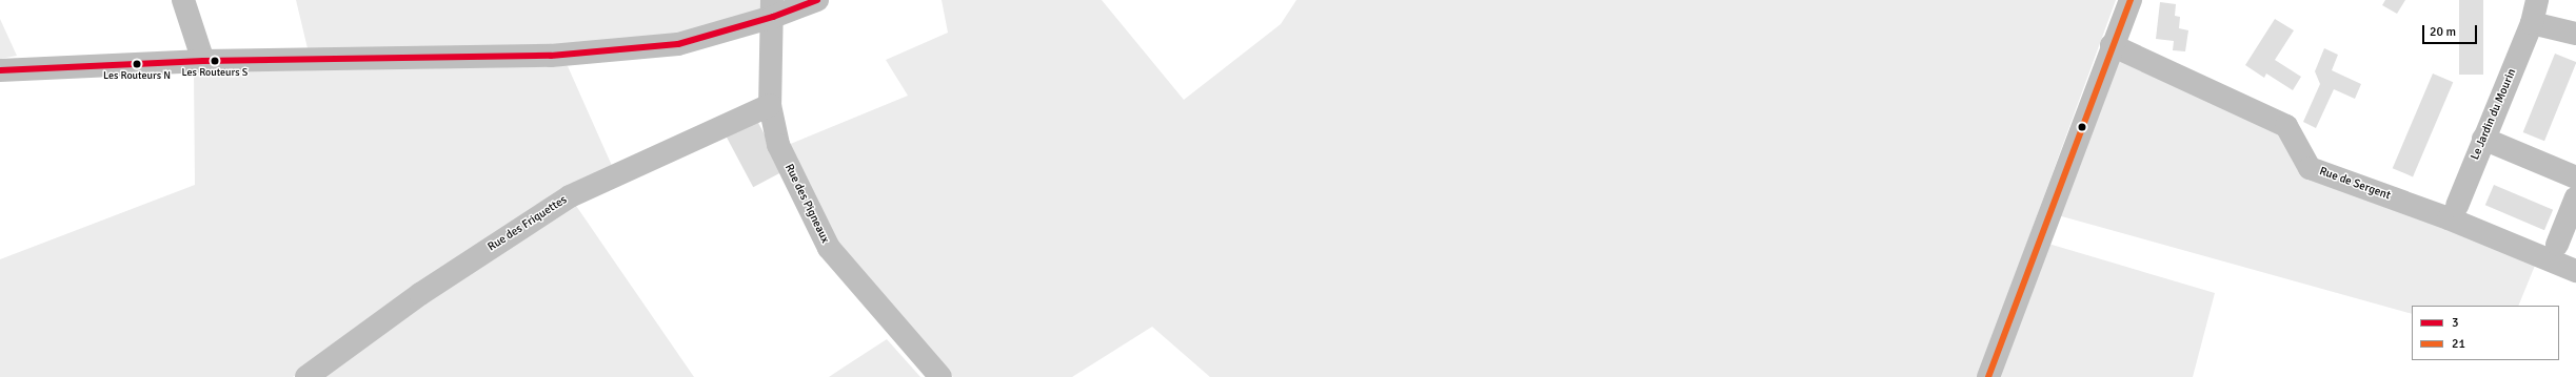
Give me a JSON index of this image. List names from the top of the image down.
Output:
{
  "streets": {
    "street": [
      "Le Jardin du Mourin",
      "Rue de Sergent",
      "Rue des Pigneaux",
      "Rue des Friquettes"
    ]
  },
  "crossings": [
    ["Rue des Pigneaux", "Rue des Friquettes"]
  ],
  "places": ["Les Routeurs S", "Les Routeurs N"],
  "lines": ["transit line 3", "transit line 21"],
  "legend": ["3", "21"],
  "scale_bar": "20 m"
}
